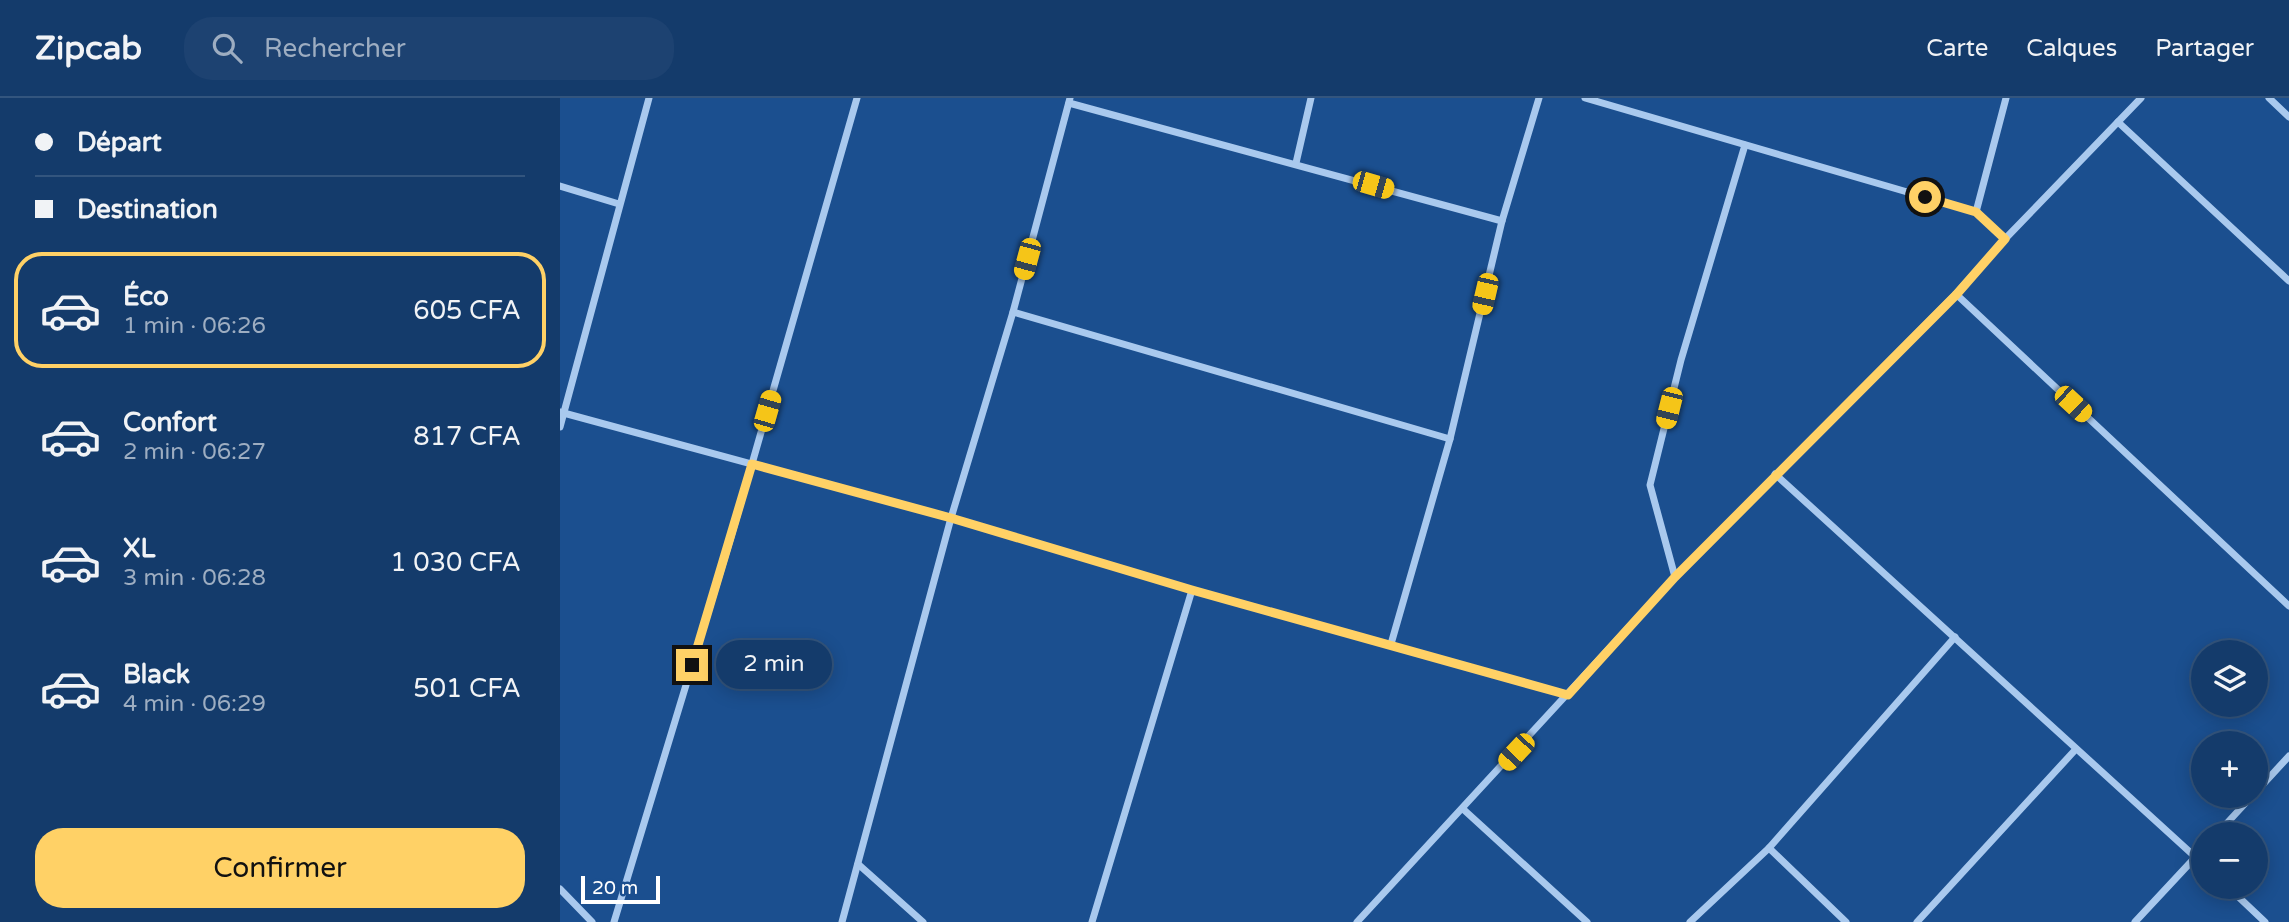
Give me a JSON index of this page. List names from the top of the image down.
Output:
{
  "scale_bar": "20 m",
  "page": {
    "header": "Zipcab",
    "search": "Rechercher",
    "nav": ["Carte", "Calques", "Partager"],
    "banner": ["Départ", "Destination"],
    "list": [
      {
        "name": "Éco",
        "note": "1 min · 06:26",
        "value": "605 CFA"
      },
      {
        "name": "Confort",
        "note": "2 min · 06:27",
        "value": "817 CFA"
      },
      {
        "name": "XL",
        "note": "3 min · 06:28",
        "value": "1 030 CFA"
      },
      {
        "name": "Black",
        "note": "4 min · 06:29",
        "value": "501 CFA"
      }
    ],
    "map_buttons": ["+", "−"],
    "bubble": "2 min",
    "buttons": "Confirmer",
    "scale": "20 m"
  }
}
